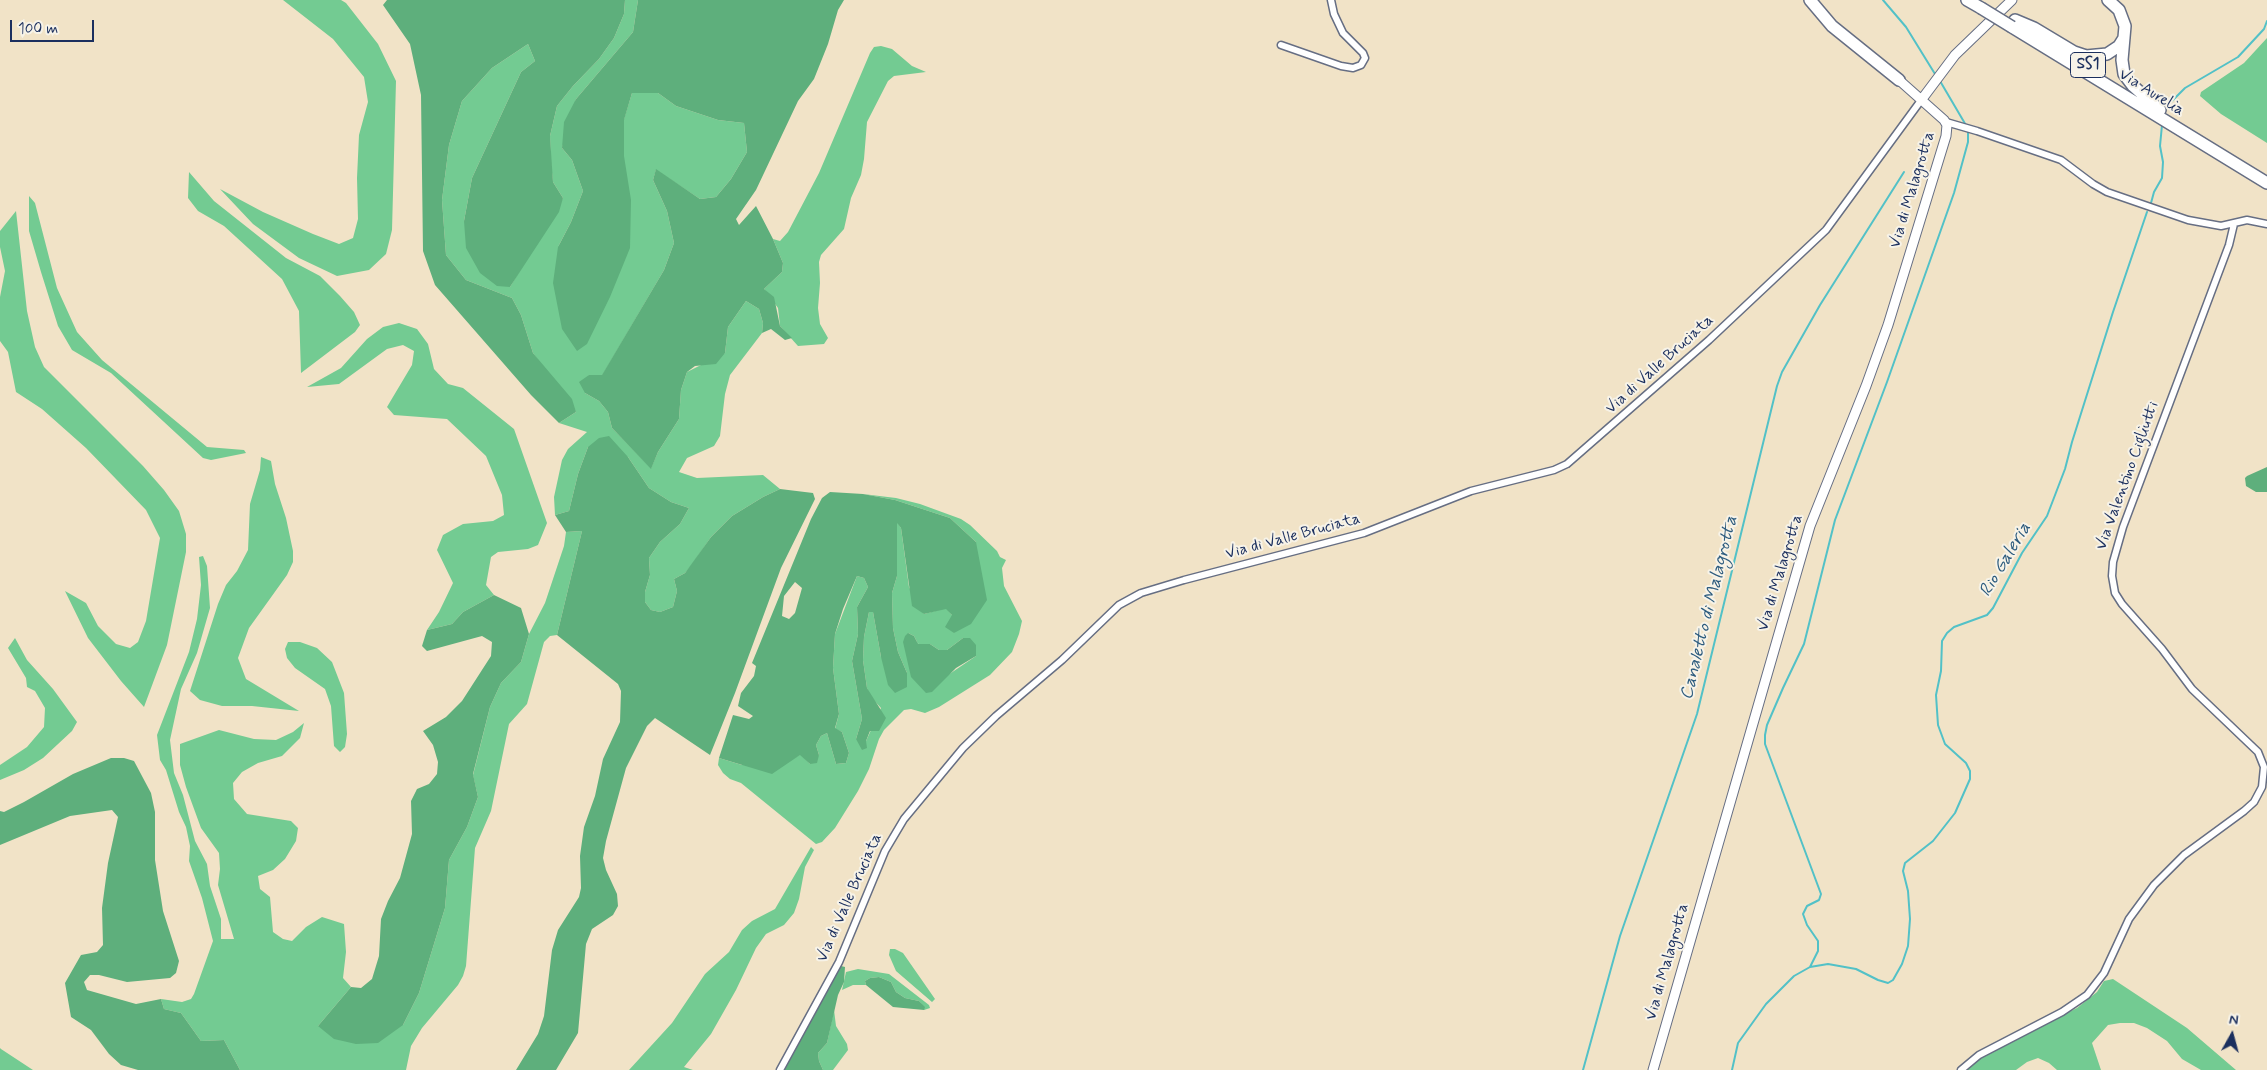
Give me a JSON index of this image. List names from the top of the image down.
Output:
{
  "streets": {
    "highway": ["SS1", "Via Aurelia"],
    "main road": ["Via di Malagrotta"],
    "street": ["Via di Valle Bruciata", "Via Valentino Cigliutti"]
  },
  "crossings": [
    ["Via di Malagrotta", "Via di Valle Bruciata"]
  ],
  "water": ["Rio Galeria", "Canaletto di Malagrotta"],
  "scale_bar": "100 m",
  "north": "top"
}
